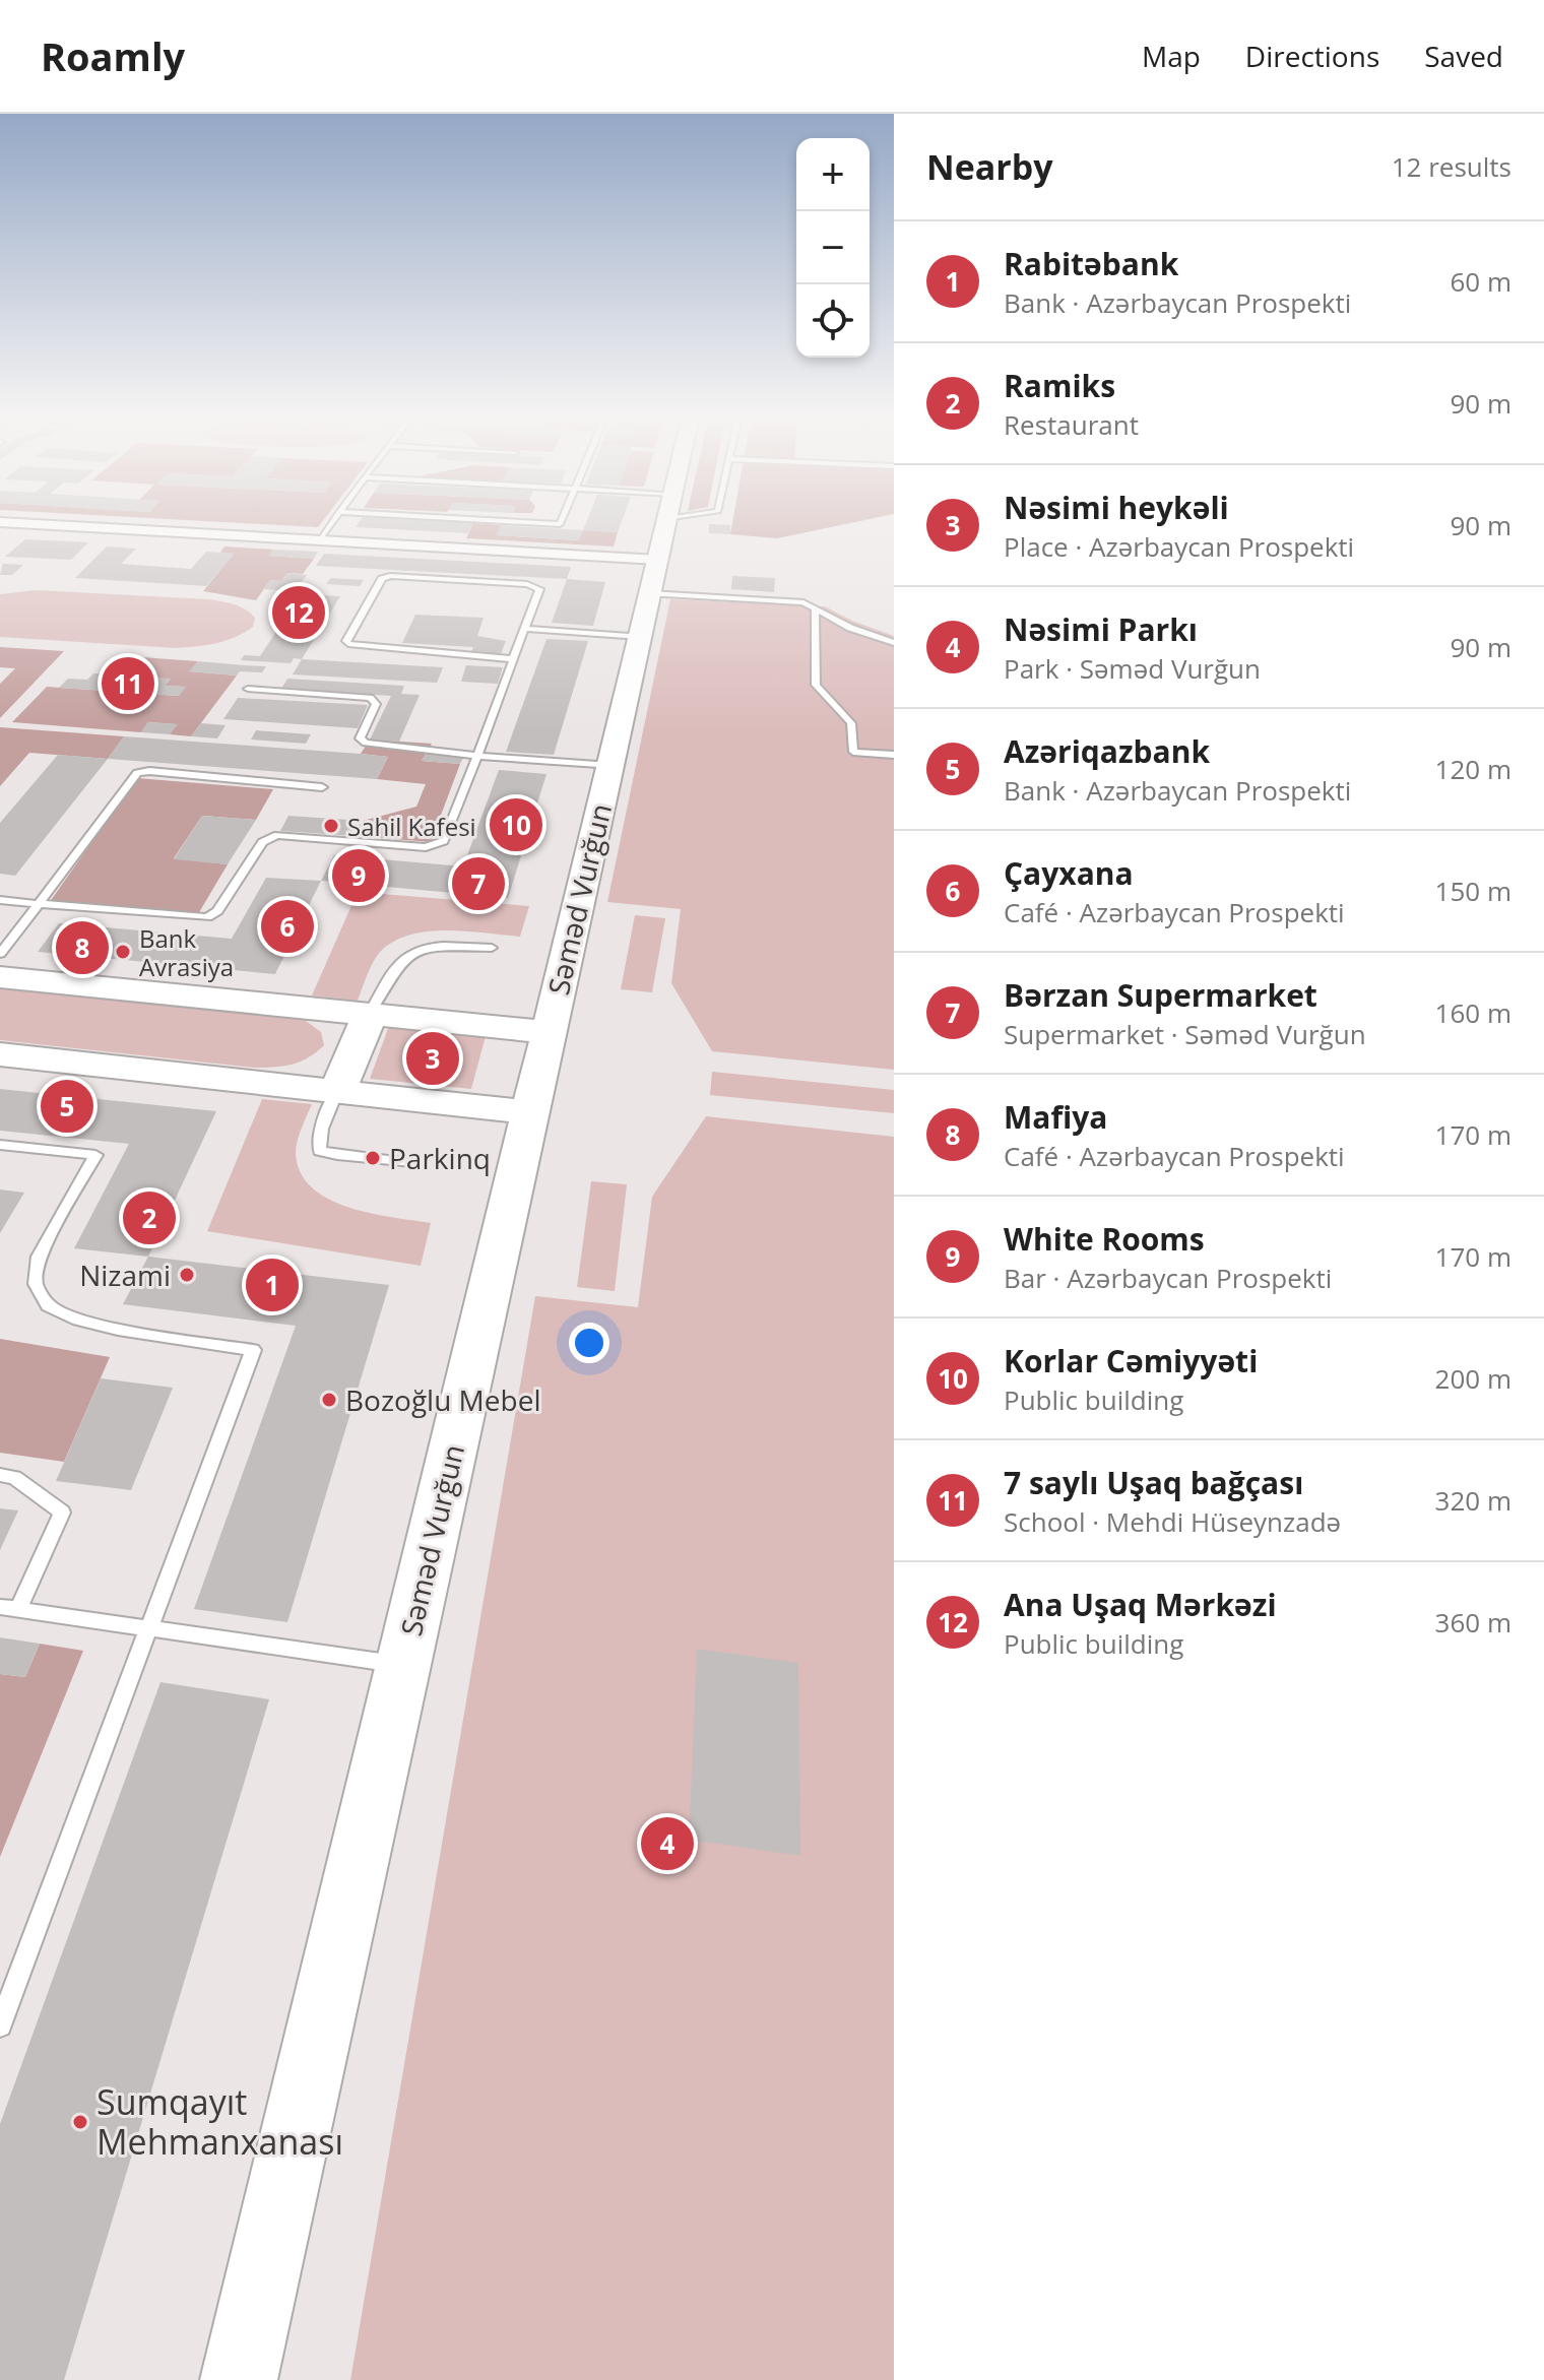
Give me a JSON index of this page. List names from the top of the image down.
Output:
{
  "streets": {
    "main road": ["Səməd Vurğun"]
  },
  "places": [
    "Sahil Kafesi",
    "Bank Avrasiya",
    "Parkinq",
    "Nizami",
    "Bozoğlu Mebel",
    "Sumqayıt Mehmanxanası"
  ],
  "page": {
    "header": "Roamly",
    "nav": ["Map", "Directions", "Saved"],
    "heading": ["Nearby", "12 results"],
    "map_buttons": ["+", "−"],
    "list": [
      {
        "mark": "1",
        "name": "Rabitəbank",
        "note": "Bank · Azərbaycan Prospekti",
        "value": "60 m"
      },
      {
        "mark": "2",
        "name": "Ramiks",
        "note": "Restaurant",
        "value": "90 m"
      },
      {
        "mark": "3",
        "name": "Nəsimi heykəli",
        "note": "Place · Azərbaycan Prospekti",
        "value": "90 m"
      },
      {
        "mark": "4",
        "name": "Nəsimi Parkı",
        "note": "Park · Səməd Vurğun",
        "value": "90 m"
      },
      {
        "mark": "5",
        "name": "Azəriqazbank",
        "note": "Bank · Azərbaycan Prospekti",
        "value": "120 m"
      },
      {
        "mark": "6",
        "name": "Çayxana",
        "note": "Café · Azərbaycan Prospekti",
        "value": "150 m"
      },
      {
        "mark": "7",
        "name": "Bərzan Supermarket",
        "note": "Supermarket · Səməd Vurğun",
        "value": "160 m"
      },
      {
        "mark": "8",
        "name": "Mafiya",
        "note": "Café · Azərbaycan Prospekti",
        "value": "170 m"
      },
      {
        "mark": "9",
        "name": "White Rooms",
        "note": "Bar · Azərbaycan Prospekti",
        "value": "170 m"
      },
      {
        "mark": "10",
        "name": "Korlar Cəmiyyəti",
        "note": "Public building",
        "value": "200 m"
      },
      {
        "mark": "11",
        "name": "7 saylı Uşaq bağçası",
        "note": "School · Mehdi Hüseynzadə",
        "value": "320 m"
      },
      {
        "mark": "12",
        "name": "Ana Uşaq Mərkəzi",
        "note": "Public building",
        "value": "360 m"
      }
    ],
    "pins": [
      "12",
      "11",
      "10",
      "9",
      "7",
      "6",
      "8",
      "3",
      "5",
      "2",
      "1",
      "4"
    ]
  }
}
